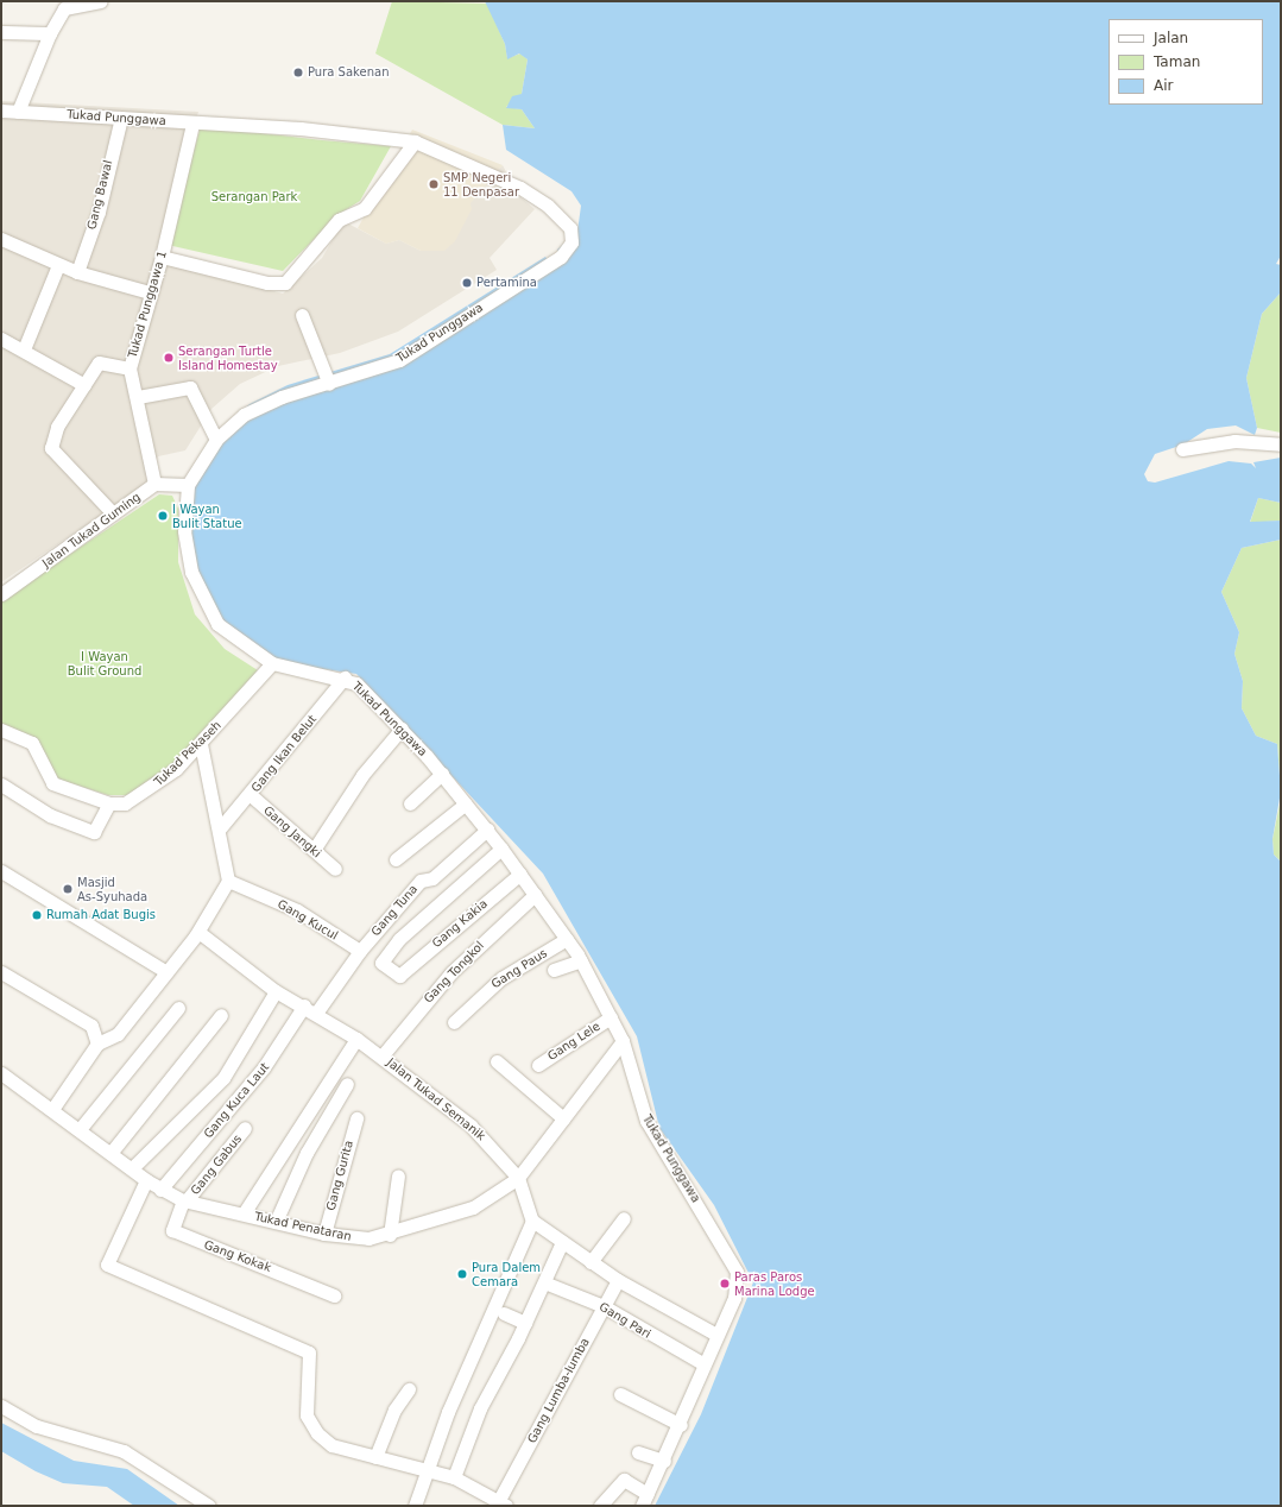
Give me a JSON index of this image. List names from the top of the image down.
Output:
{
  "streets": {
    "street": [
      "Tukad Punggawa",
      "Gang Bawal",
      "Tukad Punggawa 1",
      "Jalan Tukad Guming",
      "Tukad Pekaseh",
      "Gang Ikan Belut",
      "Gang Jangki",
      "Gang Tuna",
      "Gang Kucul",
      "Gang Kakia",
      "Gang Paus",
      "Gang Tongkol",
      "Gang Lele",
      "Jalan Tukad Semanik",
      "Gang Kuca Laut",
      "Gang Gabus",
      "Gang Gurita",
      "Tukad Penataran",
      "Gang Kokak",
      "Gang Pari",
      "Gang Lumba-lumba"
    ]
  },
  "crossings": [
    ["Tukad Punggawa", "Gang Bawal"],
    ["Tukad Punggawa", "Tukad Punggawa 1"],
    ["Tukad Punggawa", "Tukad Pekaseh"],
    ["Tukad Punggawa", "Gang Ikan Belut"],
    ["Tukad Punggawa", "Gang Tuna"],
    ["Tukad Punggawa", "Gang Kakia"],
    ["Tukad Punggawa", "Gang Paus"],
    ["Tukad Punggawa", "Gang Tongkol"],
    ["Tukad Punggawa", "Gang Lele"],
    ["Tukad Punggawa", "Tukad Penataran"],
    ["Tukad Punggawa", "Gang Pari"],
    ["Tukad Punggawa 1", "Jalan Tukad Guming"],
    ["Gang Ikan Belut", "Gang Jangki"],
    ["Gang Tuna", "Gang Kucul"],
    ["Gang Tuna", "Jalan Tukad Semanik"],
    ["Gang Tongkol", "Jalan Tukad Semanik"],
    ["Jalan Tukad Semanik", "Gang Kuca Laut"],
    ["Jalan Tukad Semanik", "Tukad Penataran"],
    ["Gang Kuca Laut", "Tukad Penataran"],
    ["Gang Gabus", "Tukad Penataran"],
    ["Gang Gabus", "Gang Kokak"],
    ["Gang Gurita", "Tukad Penataran"],
    ["Tukad Penataran", "Gang Kokak"],
    ["Gang Pari", "Gang Lumba-lumba"]
  ],
  "parks": ["Serangan Park", "I Wayan Bulit Ground"],
  "places": [
    "Pura Sakenan",
    "SMP Negeri 11 Denpasar",
    "Pertamina",
    "Serangan Turtle Island Homestay",
    "I Wayan Bulit Statue",
    "Masjid As-Syuhada",
    "Rumah Adat Bugis",
    "Pura Dalem Cemara",
    "Paras Paros Marina Lodge"
  ],
  "legend": ["Jalan", "Taman", "Air"]
}
